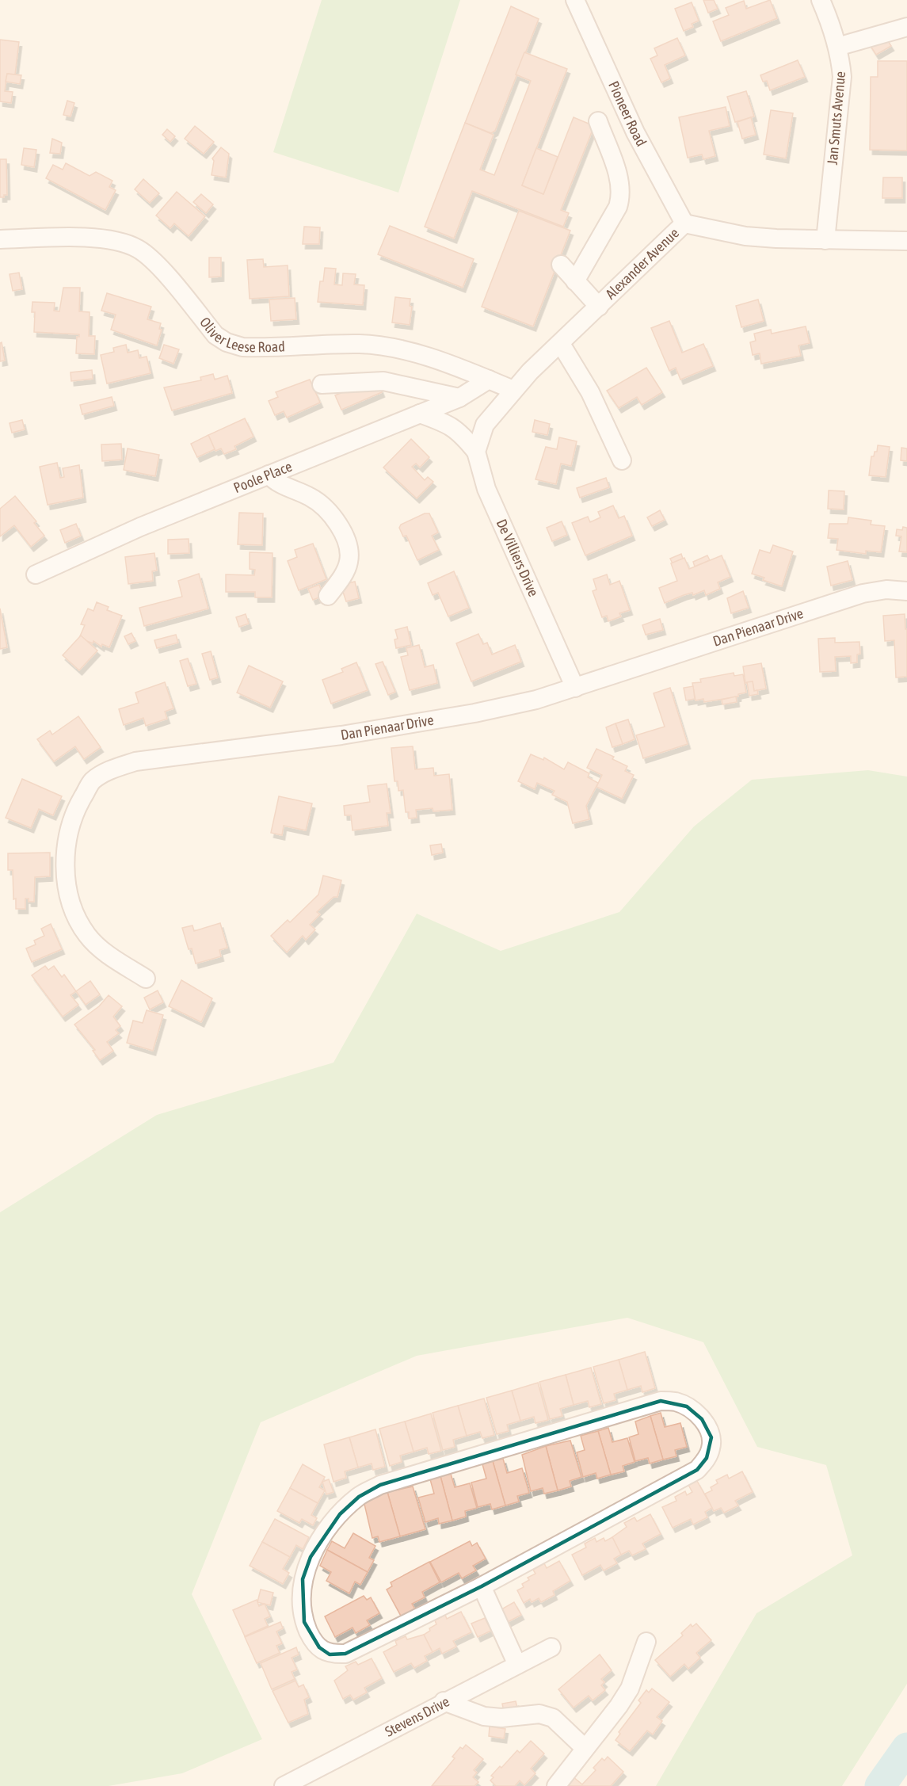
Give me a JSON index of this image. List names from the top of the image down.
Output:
{
  "streets": {
    "street": [
      "Pioneer Road",
      "Jan Smuts Avenue",
      "Alexander Avenue",
      "Oliver Leese Road",
      "Poole Place",
      "De Villiers Drive",
      "Dan Pienaar Drive",
      "Stevens Drive"
    ]
  },
  "crossings": [
    ["Pioneer Road", "Alexander Avenue"],
    ["Jan Smuts Avenue", "Alexander Avenue"],
    ["Alexander Avenue", "Oliver Leese Road"],
    ["Alexander Avenue", "De Villiers Drive"],
    ["Oliver Leese Road", "Poole Place"],
    ["De Villiers Drive", "Dan Pienaar Drive"]
  ]
}
